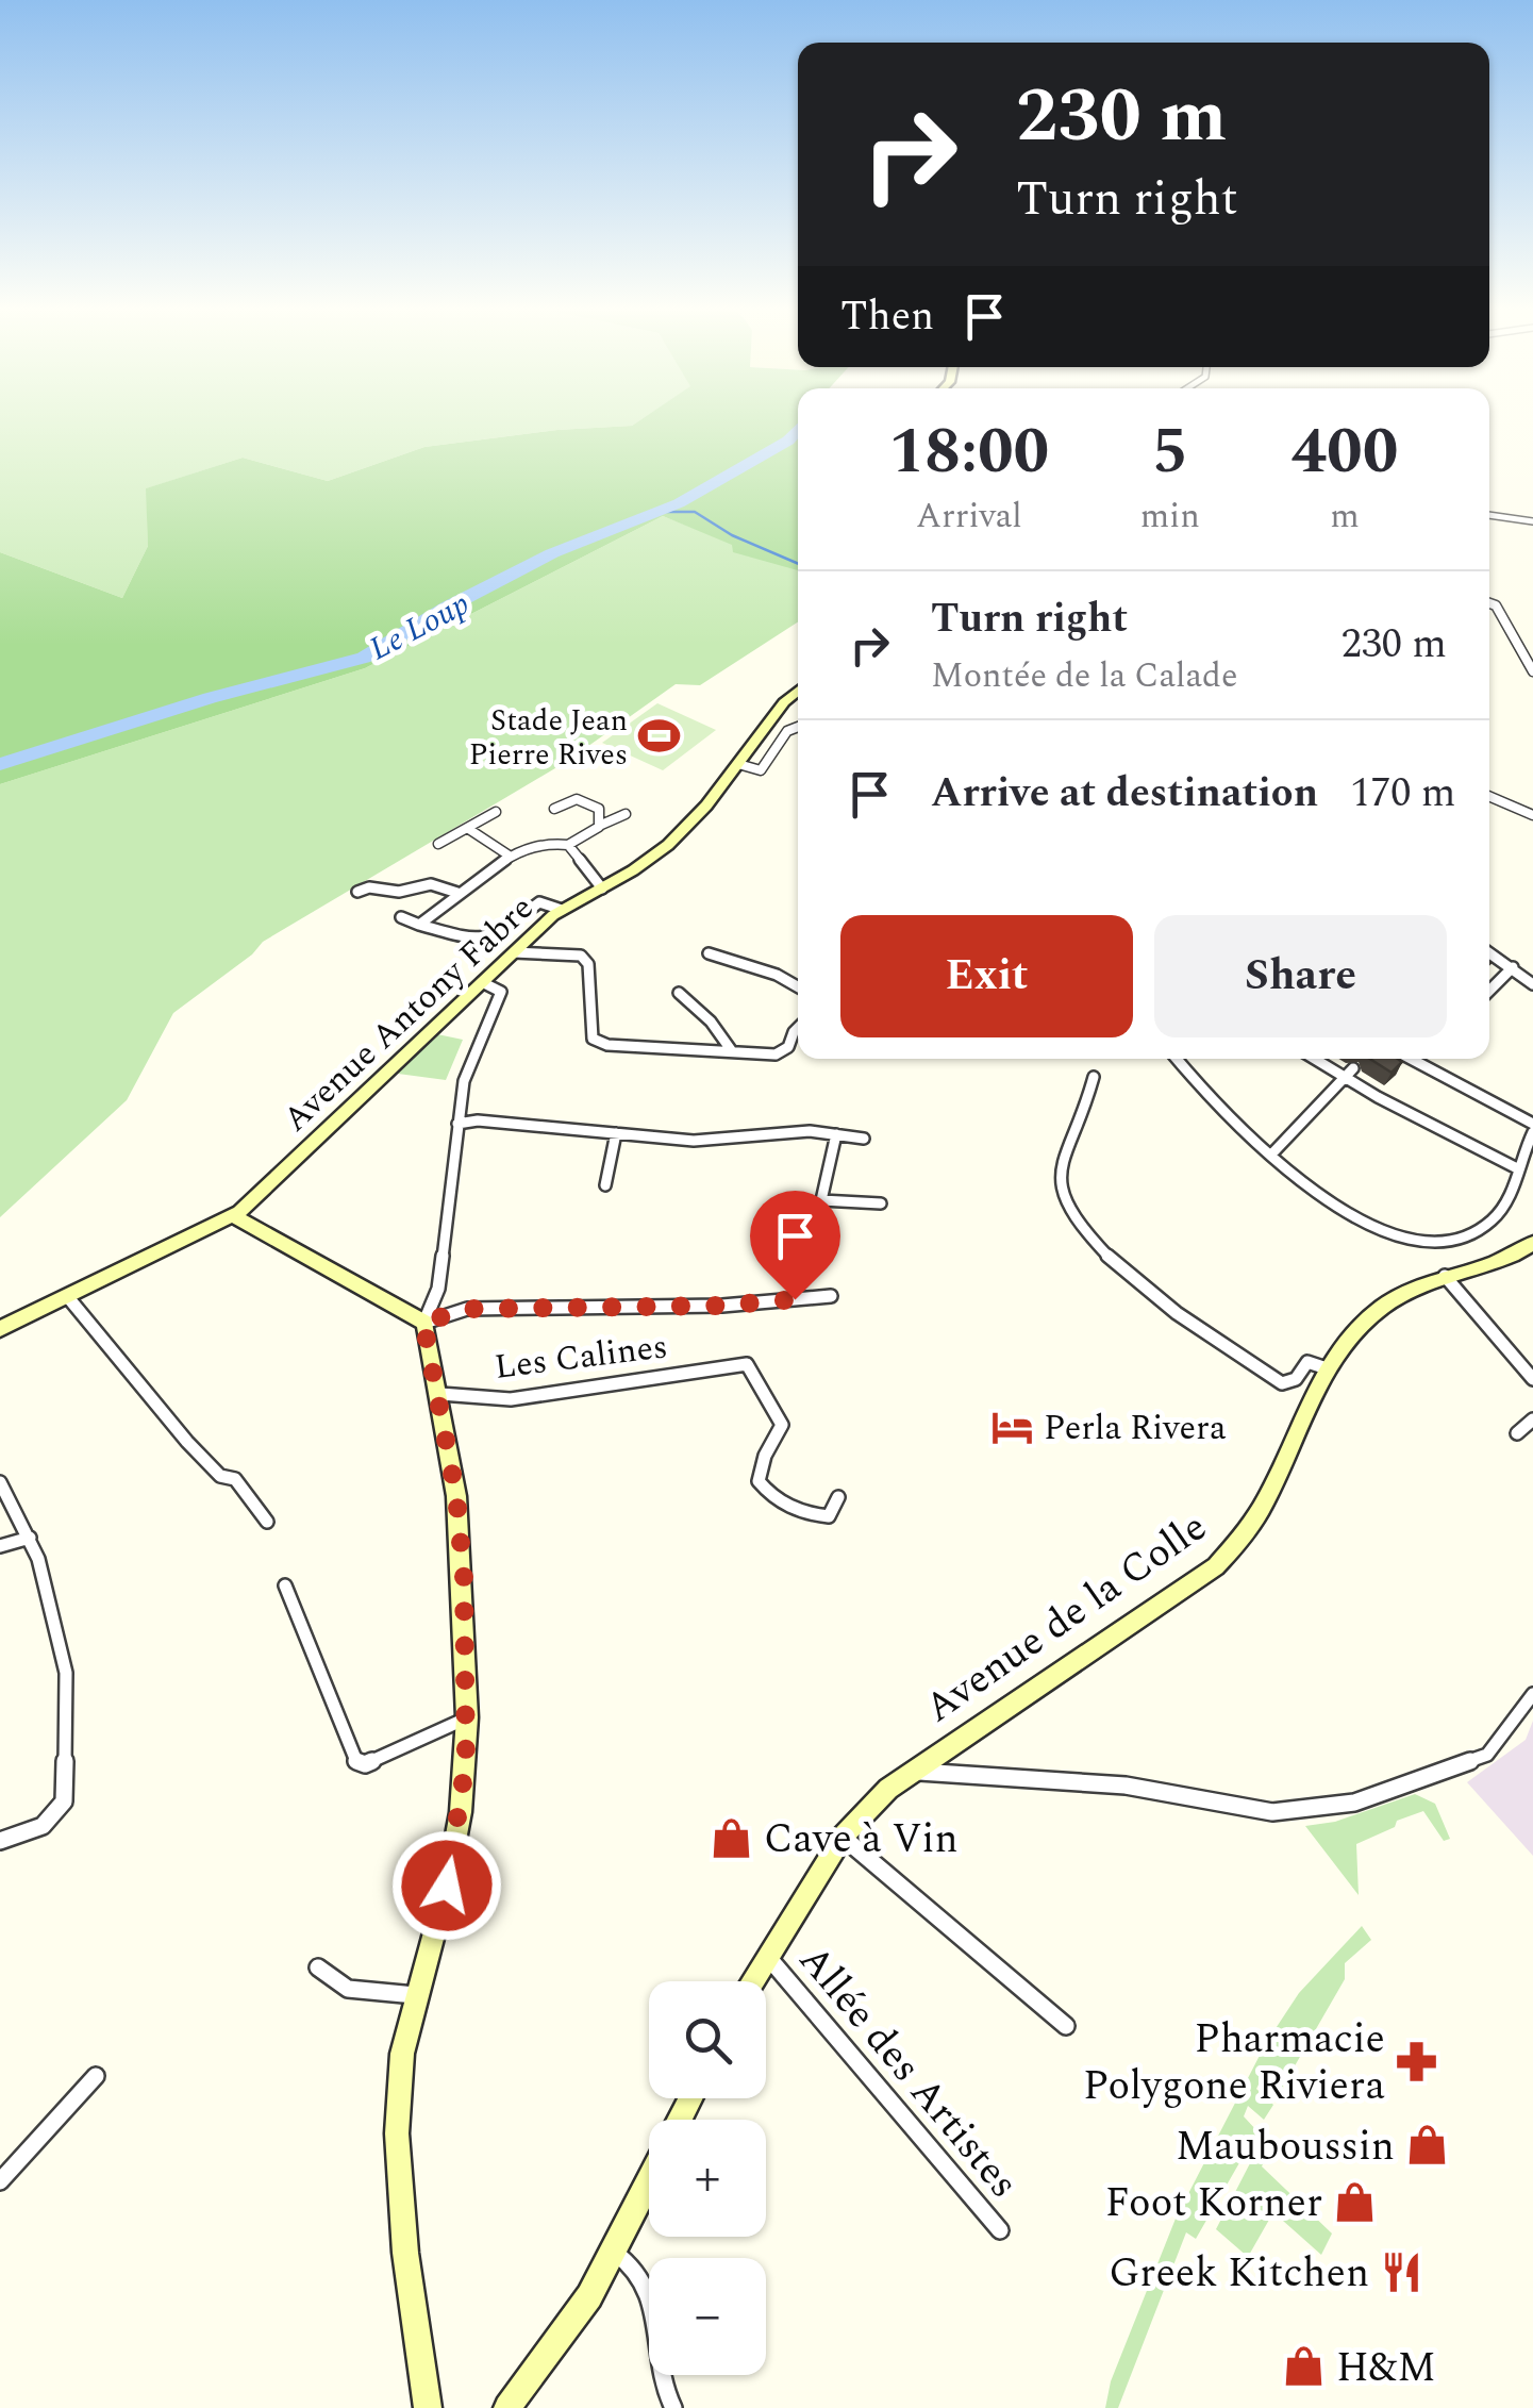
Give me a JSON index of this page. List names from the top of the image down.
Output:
{
  "streets": {
    "street": [
      "Avenue Antony Fabre",
      "Les Calines",
      "Avenue de la Colle",
      "Allée des Artistes"
    ]
  },
  "crossings": [
    ["Avenue de la Colle", "Allée des Artistes"]
  ],
  "water": ["Le Loup"],
  "places": {
    "sports": ["Stade Jean Pierre Rives"],
    "hotel": ["Perla Rivera"],
    "shop": [
      "Cave à Vin",
      "Mauboussin",
      "Foot Korner",
      "H&M"
    ],
    "pharmacy": ["Pharmacie Polygone Riviera"],
    "restaurant": ["Greek Kitchen"]
  },
  "page": {
    "turn": ["230 m", "Turn right"],
    "then": "Then",
    "eta": [
      "18:00",
      "Arrival",
      "5",
      "min",
      "400",
      "m"
    ],
    "list": [
      {
        "name": "Turn right",
        "note": "Montée de la Calade",
        "value": "230 m"
      },
      {
        "name": "Arrive at destination",
        "value": "170 m"
      }
    ],
    "buttons": ["Exit", "Share"],
    "map_buttons": ["+", "−"]
  }
}
